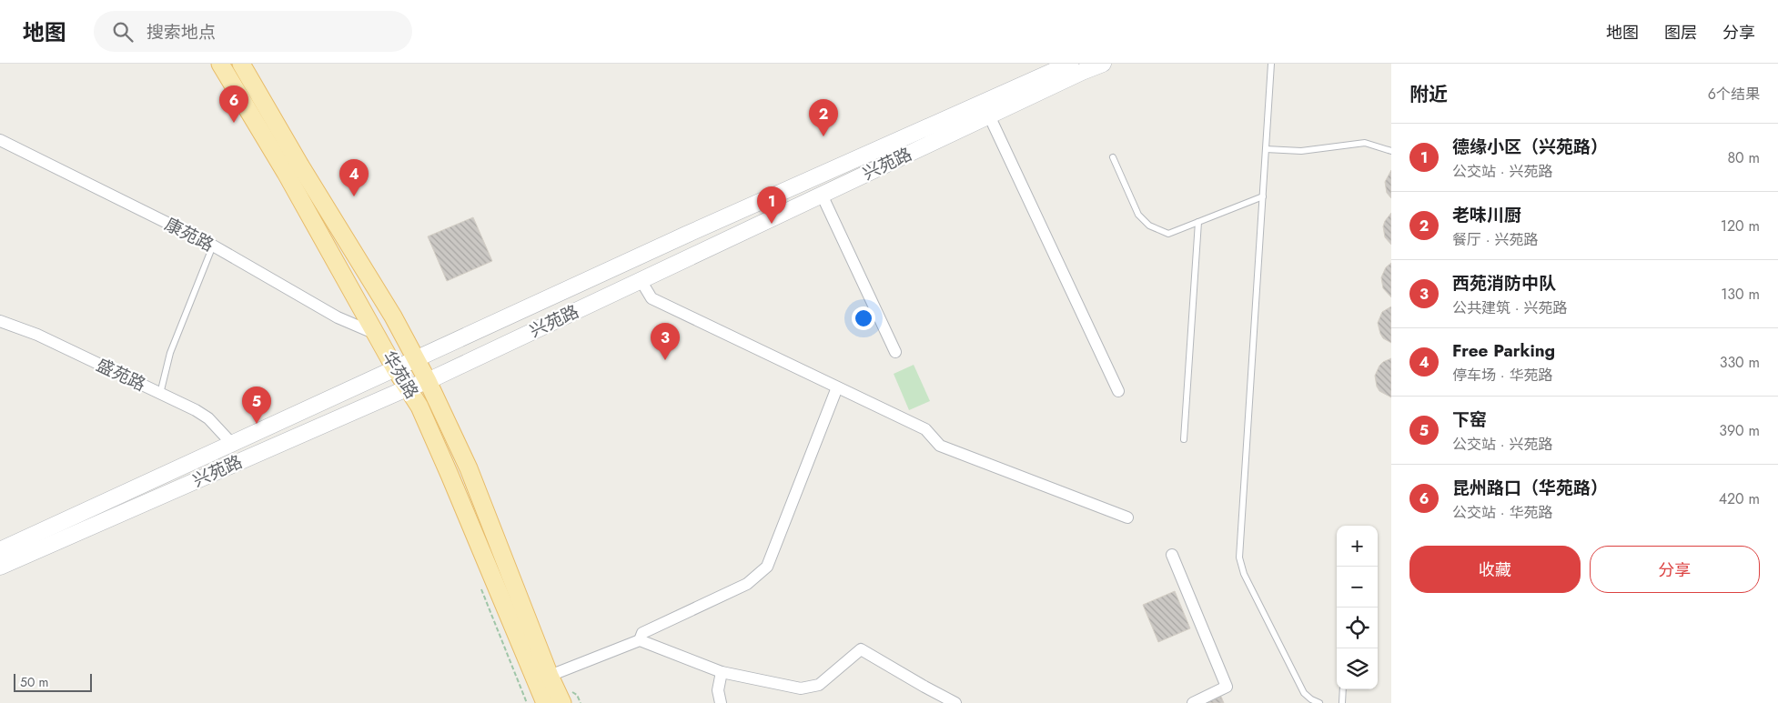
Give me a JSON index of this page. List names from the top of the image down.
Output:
{
  "streets": {
    "main road": ["兴苑路", "华苑路"],
    "street": ["康苑路", "盛苑路"]
  },
  "crossings": [
    ["兴苑路", "盛苑路"],
    ["兴苑路", "华苑路"],
    ["康苑路", "华苑路"]
  ],
  "scale_bar": "50 m",
  "page": {
    "header": "地图",
    "search": "搜索地点",
    "nav": ["地图", "图层", "分享"],
    "heading": ["附近", "6个结果"],
    "pins": [
      "6",
      "2",
      "4",
      "1",
      "3",
      "5"
    ],
    "list": [
      {
        "mark": "1",
        "name": "德缘小区（兴苑路）",
        "note": "公交站 · 兴苑路",
        "value": "80 m"
      },
      {
        "mark": "2",
        "name": "老味川厨",
        "note": "餐厅 · 兴苑路",
        "value": "120 m"
      },
      {
        "mark": "3",
        "name": "西苑消防中队",
        "note": "公共建筑 · 兴苑路",
        "value": "130 m"
      },
      {
        "mark": "4",
        "name": "Free Parking",
        "note": "停车场 · 华苑路",
        "value": "330 m"
      },
      {
        "mark": "5",
        "name": "下窑",
        "note": "公交站 · 兴苑路",
        "value": "390 m"
      },
      {
        "mark": "6",
        "name": "昆州路口（华苑路）",
        "note": "公交站 · 华苑路",
        "value": "420 m"
      }
    ],
    "map_buttons": ["+", "−"],
    "buttons": ["收藏", "分享"],
    "scale": "50 m"
  }
}
